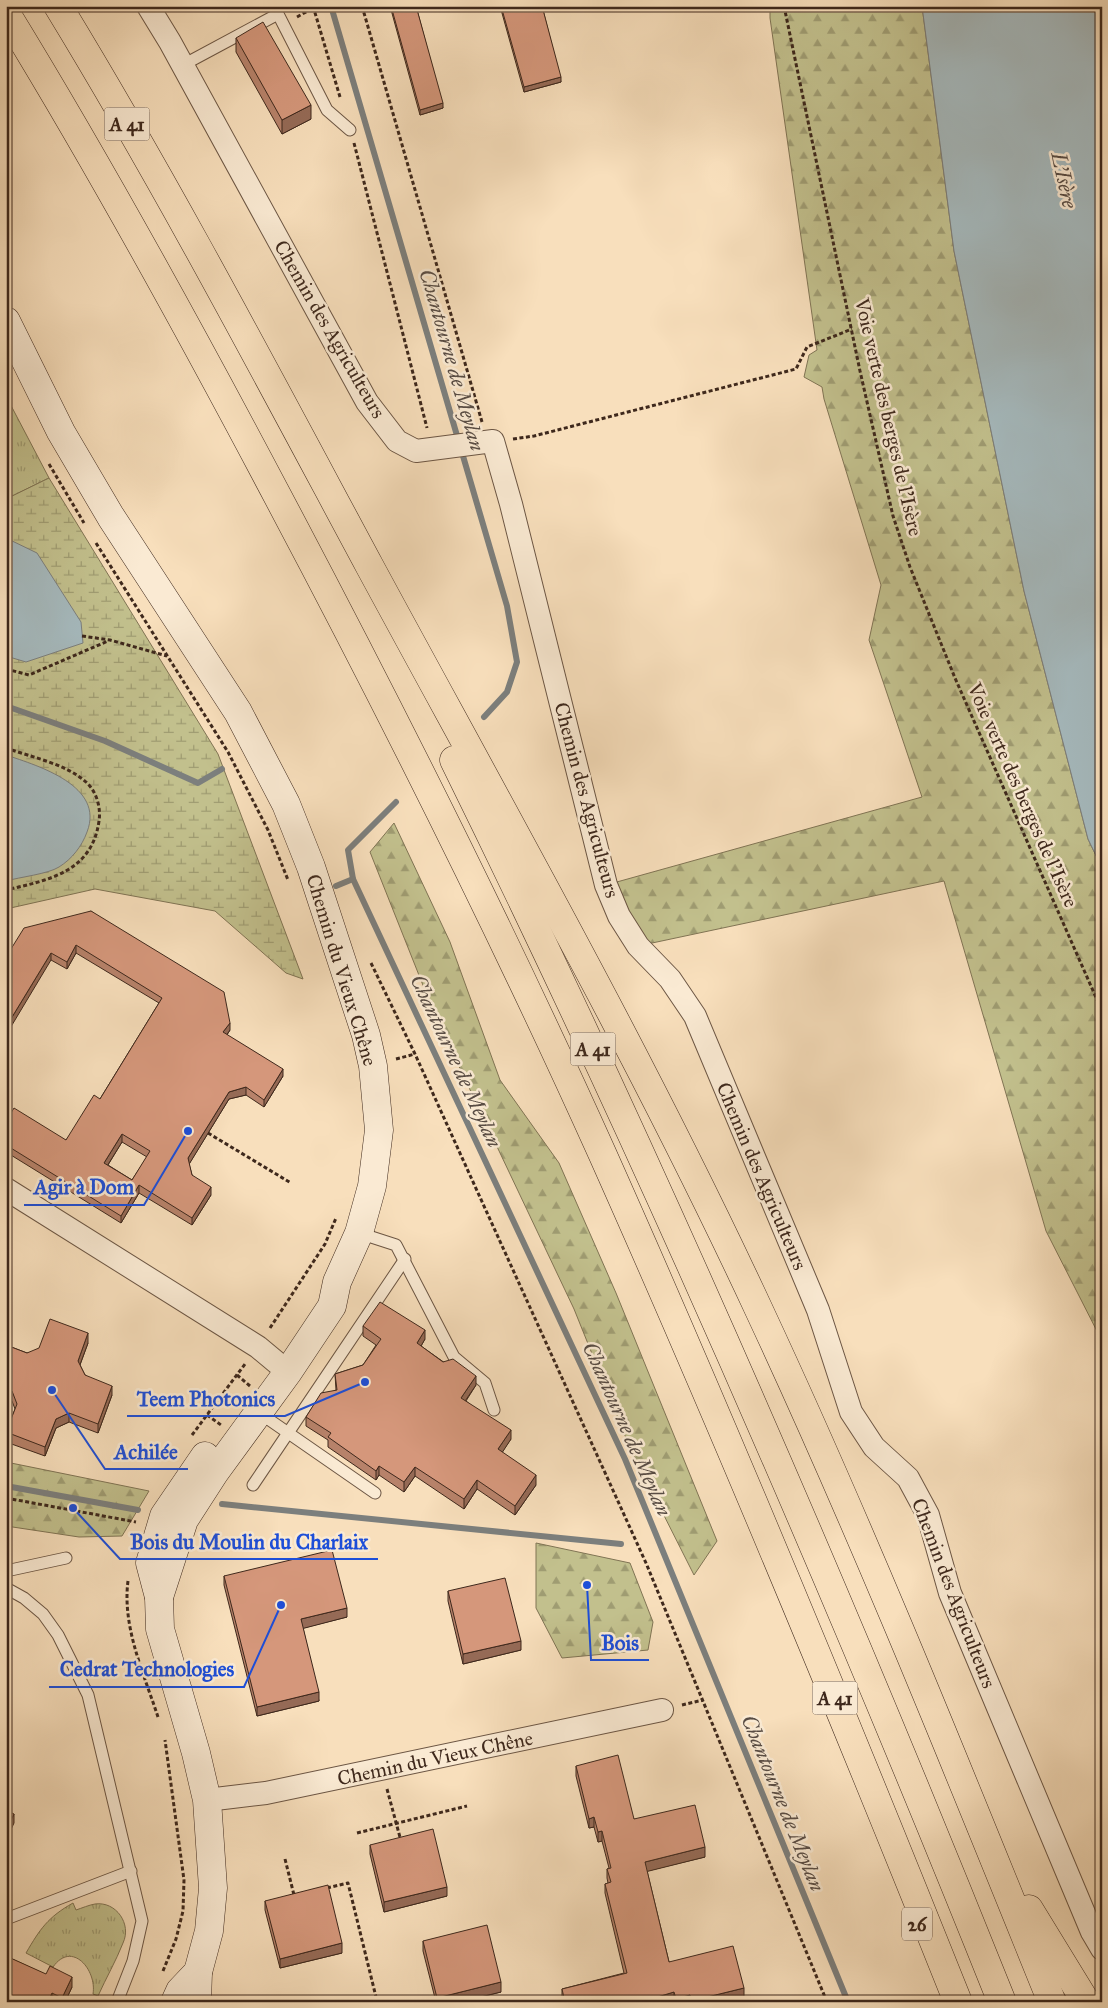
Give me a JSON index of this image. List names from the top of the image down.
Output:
{
  "streets": {
    "highway": ["A 41", "26"],
    "main road": ["Chemin du Vieux Chêne"],
    "street": ["Chemin des Agriculteurs"],
    "path": ["Voie verte des berges de l'Isère"]
  },
  "crossings": [
    ["A 41", "26"]
  ],
  "water": ["L'Isère", "Chantourne de Meylan"],
  "places": [
    "Agir à Dom",
    "Teem Photonics",
    "Achilée",
    "Bois du Moulin du Charlaix",
    "Bois",
    "Cedrat Technologies"
  ]
}
